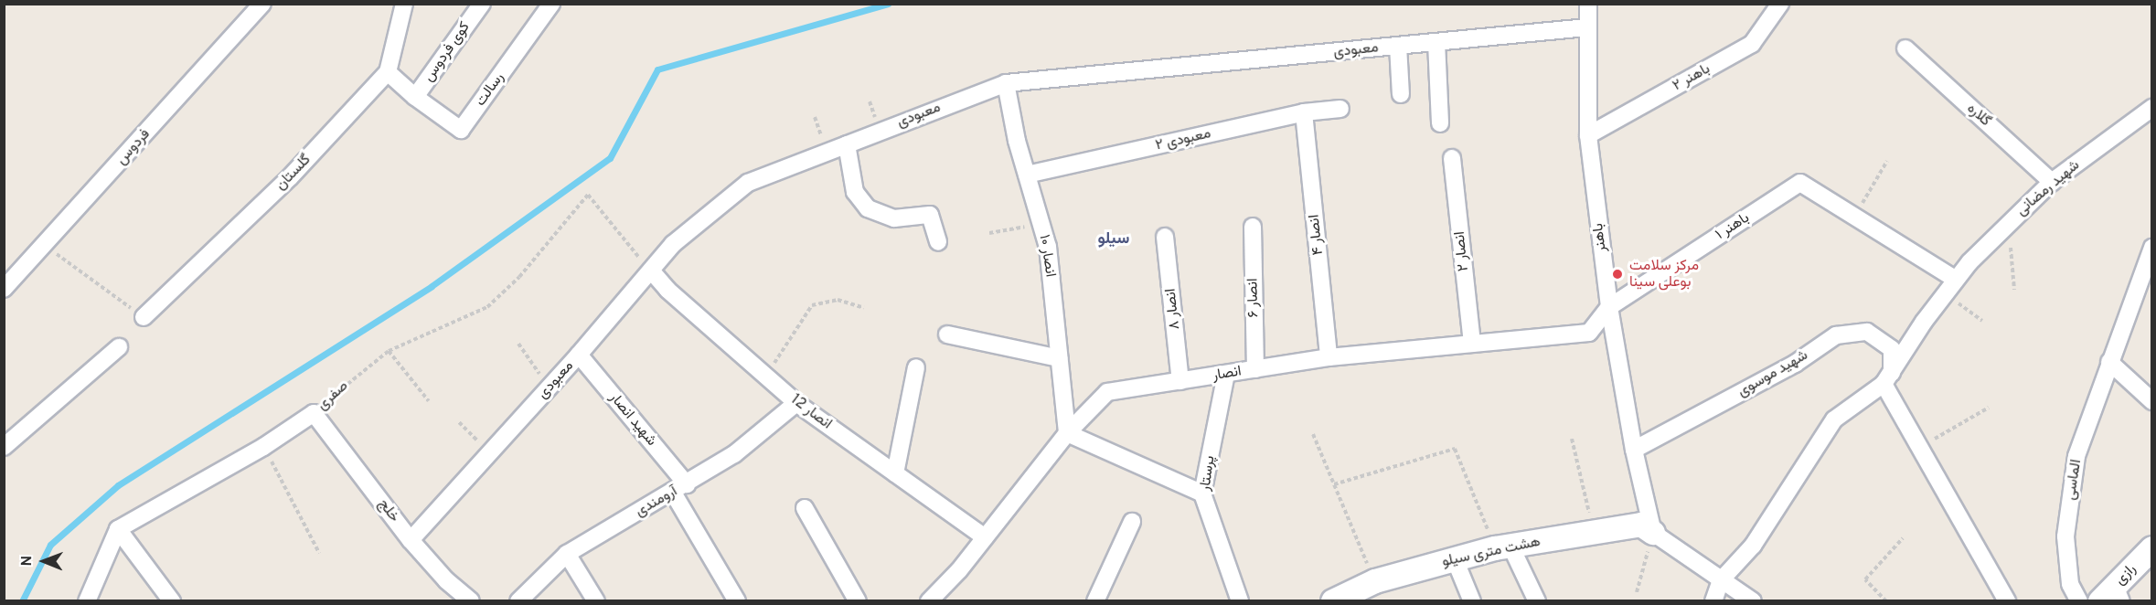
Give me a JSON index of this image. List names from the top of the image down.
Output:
{
  "streets": {
    "street": [
      "معبودی",
      "کوی فردوس",
      "باهنر ۲",
      "رسالت",
      "گلاره",
      "معبودی ۲",
      "فردوس",
      "گلستان",
      "شهید رمضانی",
      "باهنر ۱",
      "انصار ۴",
      "باهنر",
      "انصار ۲",
      "انصار ۱۰",
      "انصار ۶",
      "انصار ۸",
      "انصار",
      "شهید موسوی",
      "صفری",
      "انصار 12",
      "شهید انصار",
      "پرستار",
      "الماسی",
      "آرومندی",
      "خلج",
      "هشت متری سیلو",
      "رازی"
    ]
  },
  "crossings": [
    ["معبودی", "باهنر"],
    ["معبودی", "انصار ۱۰"],
    ["معبودی", "صفری"],
    ["معبودی", "انصار 12"],
    ["معبودی", "شهید انصار"],
    ["معبودی", "خلج"],
    ["کوی فردوس", "رسالت"],
    ["کوی فردوس", "گلستان"],
    ["باهنر ۲", "باهنر"],
    ["گلاره", "شهید رمضانی"],
    ["معبودی ۲", "انصار ۴"],
    ["معبودی ۲", "انصار ۱۰"],
    ["شهید رمضانی", "شهید موسوی"],
    ["باهنر ۱", "باهنر"],
    ["باهنر ۱", "انصار"],
    ["انصار ۴", "انصار"],
    ["باهنر", "انصار"],
    ["باهنر", "شهید موسوی"],
    ["باهنر", "هشت متری سیلو"],
    ["انصار ۲", "انصار"],
    ["انصار ۱۰", "انصار"],
    ["انصار ۶", "انصار"],
    ["انصار ۸", "انصار"],
    ["انصار", "انصار 12"],
    ["انصار", "پرستار"],
    ["صفری", "انصار 12"],
    ["صفری", "خلج"],
    ["انصار 12", "آرومندی"],
    ["شهید انصار", "آرومندی"]
  ],
  "districts": ["سیلو"],
  "places": ["مرکز سلامت بوعلی سینا"],
  "north": "left"
}
